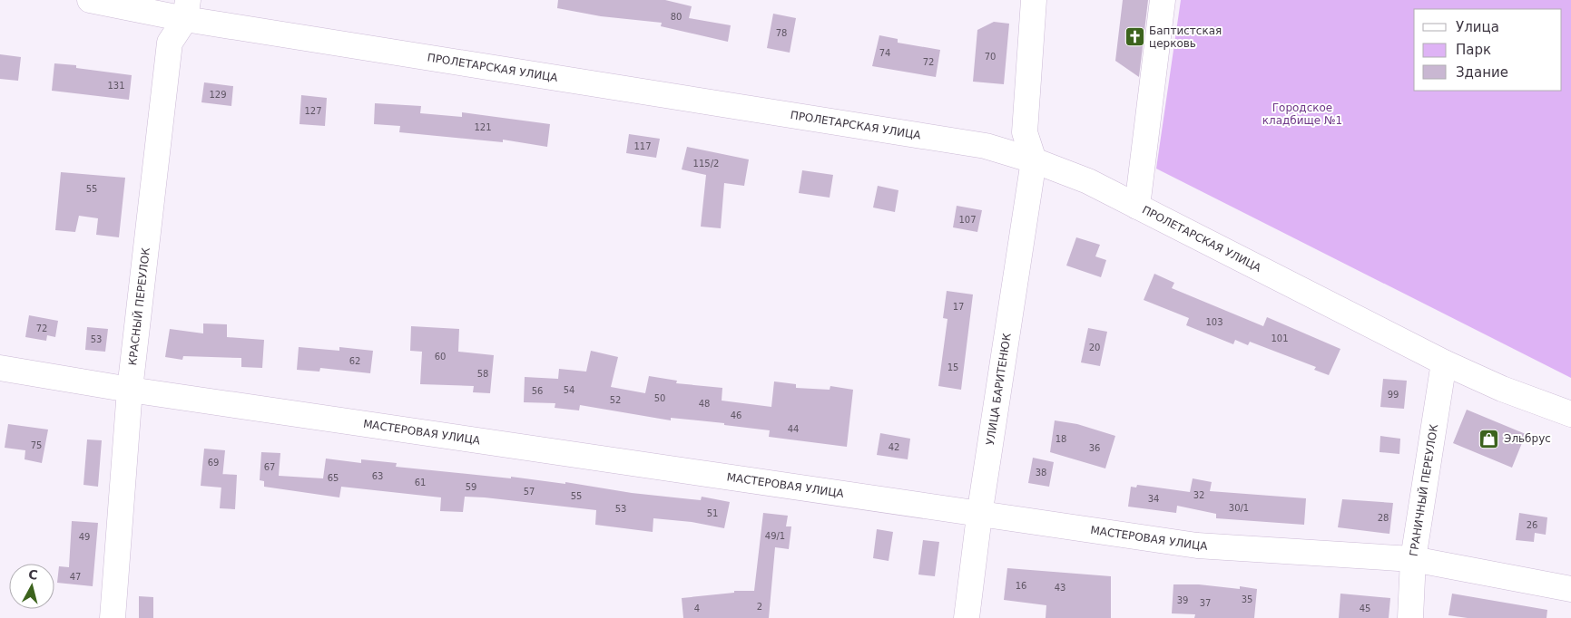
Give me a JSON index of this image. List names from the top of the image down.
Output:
{
  "streets": {
    "street": [
      "ПРОЛЕТАРСКАЯ УЛИЦА",
      "КРАСНЫЙ ПЕРЕУЛОК",
      "УЛИЦА БАРИТЕНЮК",
      "МАСТЕРОВАЯ УЛИЦА",
      "ГРАНИЧНЫЙ ПЕРЕУЛОК"
    ]
  },
  "crossings": [
    ["ПРОЛЕТАРСКАЯ УЛИЦА", "КРАСНЫЙ ПЕРЕУЛОК"],
    ["ПРОЛЕТАРСКАЯ УЛИЦА", "УЛИЦА БАРИТЕНЮК"],
    ["ПРОЛЕТАРСКАЯ УЛИЦА", "ГРАНИЧНЫЙ ПЕРЕУЛОК"],
    ["КРАСНЫЙ ПЕРЕУЛОК", "МАСТЕРОВАЯ УЛИЦА"],
    ["УЛИЦА БАРИТЕНЮК", "МАСТЕРОВАЯ УЛИЦА"],
    ["МАСТЕРОВАЯ УЛИЦА", "ГРАНИЧНЫЙ ПЕРЕУЛОК"]
  ],
  "parks": ["Городское кладбище №1"],
  "places": {
    "church": ["Баптистская церковь"],
    "shop": ["Эльбрус"]
  },
  "house_numbers": [
    "80",
    "78",
    "74",
    "70",
    "72",
    "131",
    "129",
    "127",
    "121",
    "117",
    "115/2",
    "55",
    "107",
    "17",
    "103",
    "72",
    "101",
    "53",
    "20",
    "60",
    "62",
    "15",
    "58",
    "54",
    "56",
    "99",
    "50",
    "52",
    "48",
    "46",
    "44",
    "18",
    "75",
    "42",
    "36",
    "69",
    "67",
    "38",
    "63",
    "65",
    "61",
    "59",
    "57",
    "32",
    "55",
    "34",
    "30/1",
    "53",
    "51",
    "28",
    "26",
    "49/1",
    "49",
    "47",
    "16",
    "43",
    "35",
    "39",
    "37",
    "2",
    "4",
    "45"
  ],
  "legend": ["Улица", "Парк", "Здание"],
  "north": "top"
}
